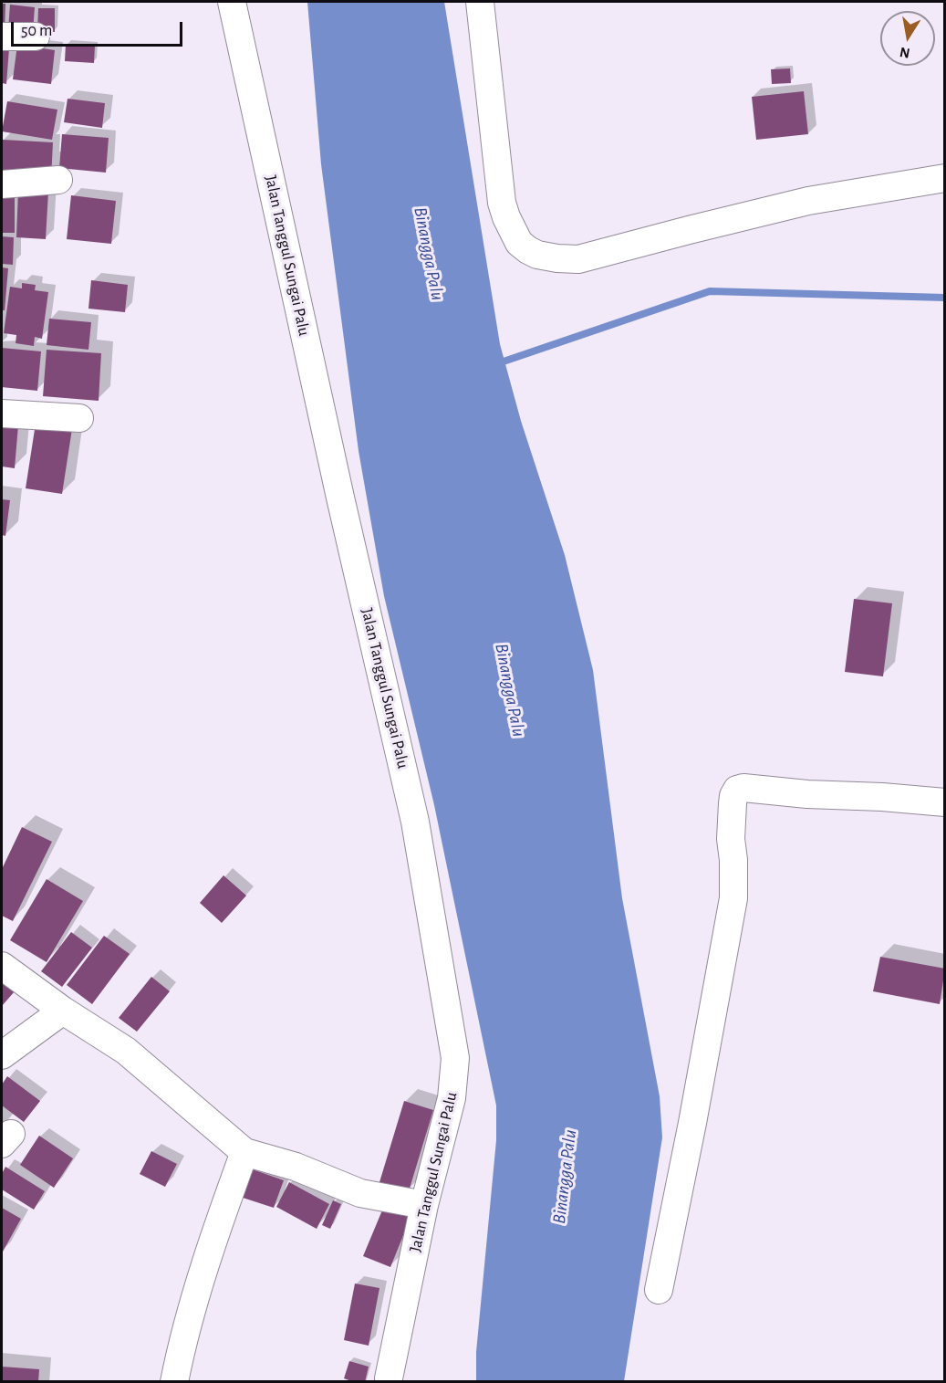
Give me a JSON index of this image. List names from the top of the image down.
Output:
{
  "streets": {
    "street": ["Jalan Tanggul Sungai Palu"]
  },
  "water": ["Binangga Palu"],
  "scale_bar": "50 m",
  "north": "bottom"
}
